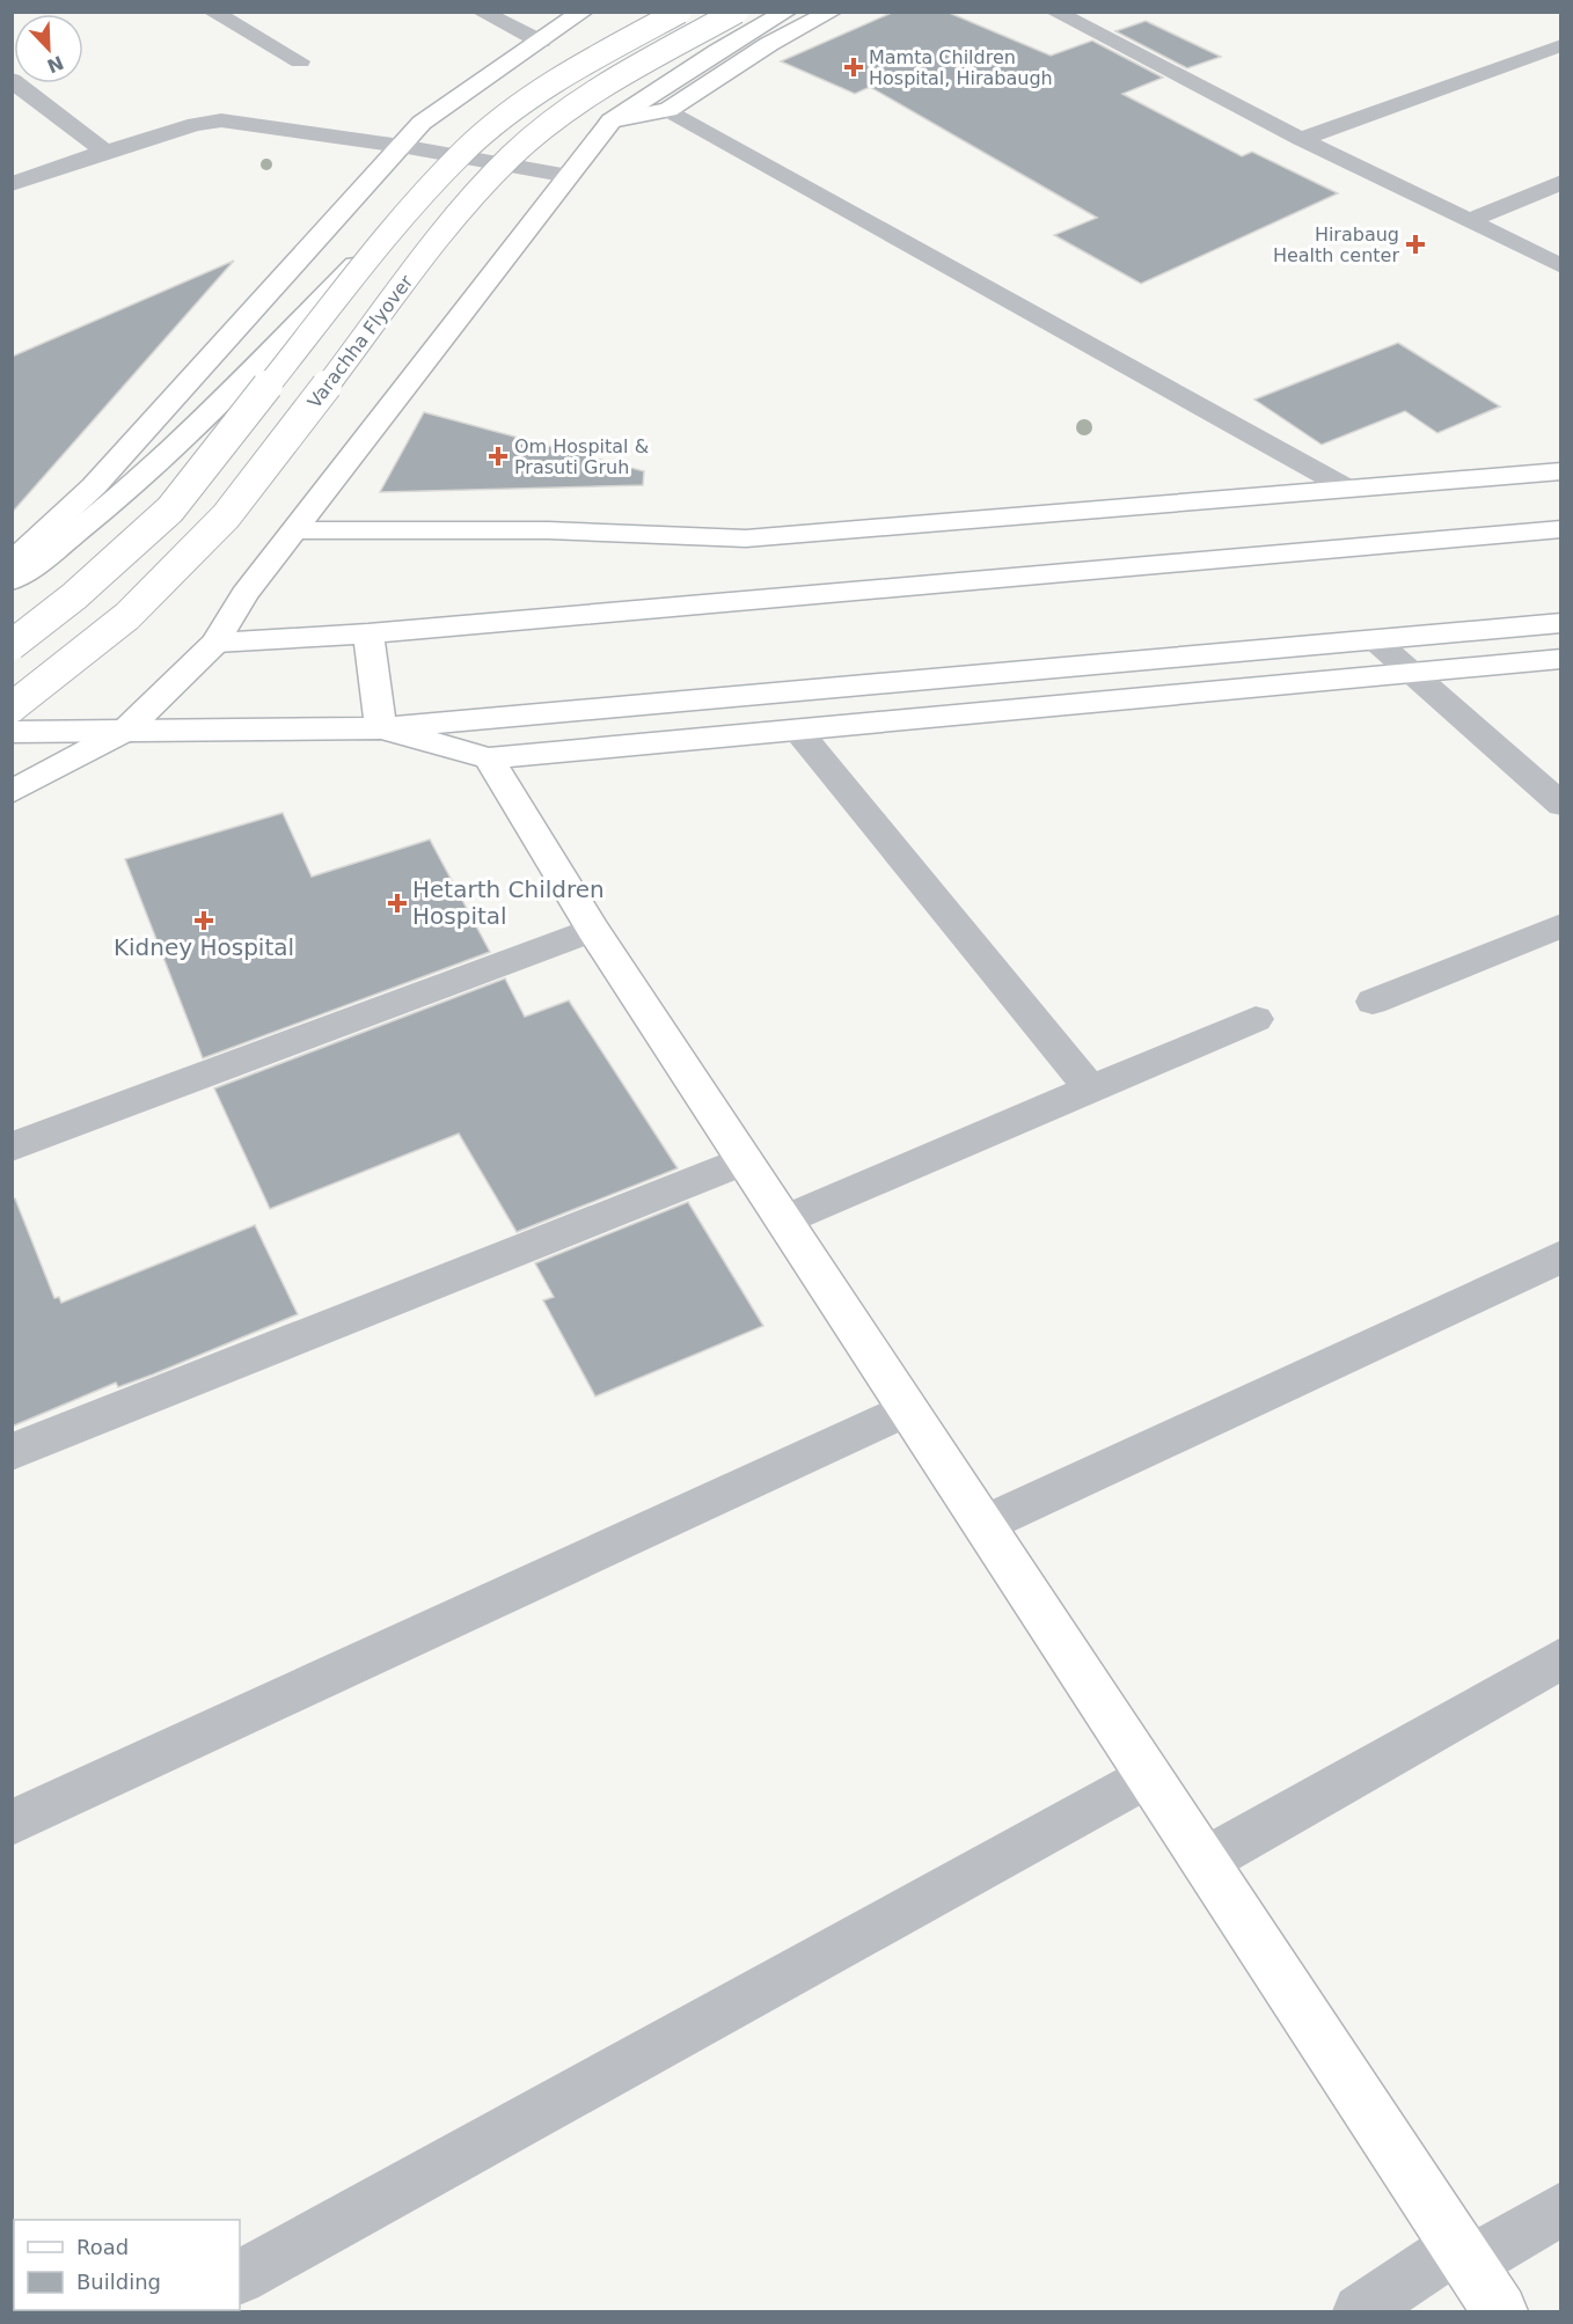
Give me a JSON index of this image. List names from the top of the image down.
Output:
{
  "streets": {
    "main road": ["Varachha Flyover"]
  },
  "places": {
    "health": [
      "Mamta Children Hospital, Hirabaugh",
      "Hirabaug Health center",
      "Om Hospital & Prasuti Gruh",
      "Hetarth Children Hospital",
      "Kidney Hospital"
    ]
  },
  "legend": ["Road", "Building"],
  "north": "bottom right"
}
